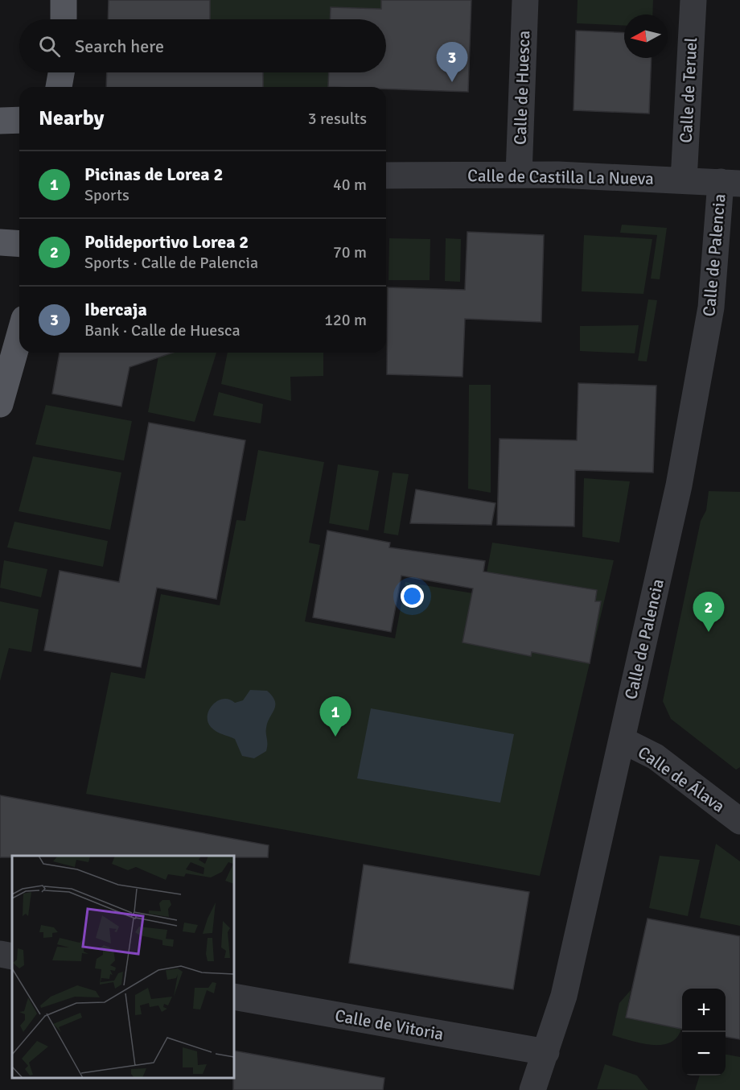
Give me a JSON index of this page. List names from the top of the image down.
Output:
{
  "streets": {
    "street": [
      "Calle de Huesca",
      "Calle de Teruel",
      "Calle de Castilla La Nueva",
      "Calle de Palencia",
      "Calle de Álava",
      "Calle de Vitoria"
    ]
  },
  "crossings": [
    ["Calle de Huesca", "Calle de Castilla La Nueva"],
    ["Calle de Teruel", "Calle de Castilla La Nueva"],
    ["Calle de Castilla La Nueva", "Calle de Palencia"],
    ["Calle de Palencia", "Calle de Álava"],
    ["Calle de Palencia", "Calle de Vitoria"]
  ],
  "north": "left",
  "page": {
    "search": "Search here",
    "pins": ["3", "2", "1"],
    "heading": ["Nearby", "3 results"],
    "list": [
      {
        "mark": "1",
        "name": "Picinas de Lorea 2",
        "note": "Sports",
        "value": "40 m"
      },
      {
        "mark": "2",
        "name": "Polideportivo Lorea 2",
        "note": "Sports · Calle de Palencia",
        "value": "70 m"
      },
      {
        "mark": "3",
        "name": "Ibercaja",
        "note": "Bank · Calle de Huesca",
        "value": "120 m"
      }
    ],
    "map_buttons": ["+", "−"]
  }
}
